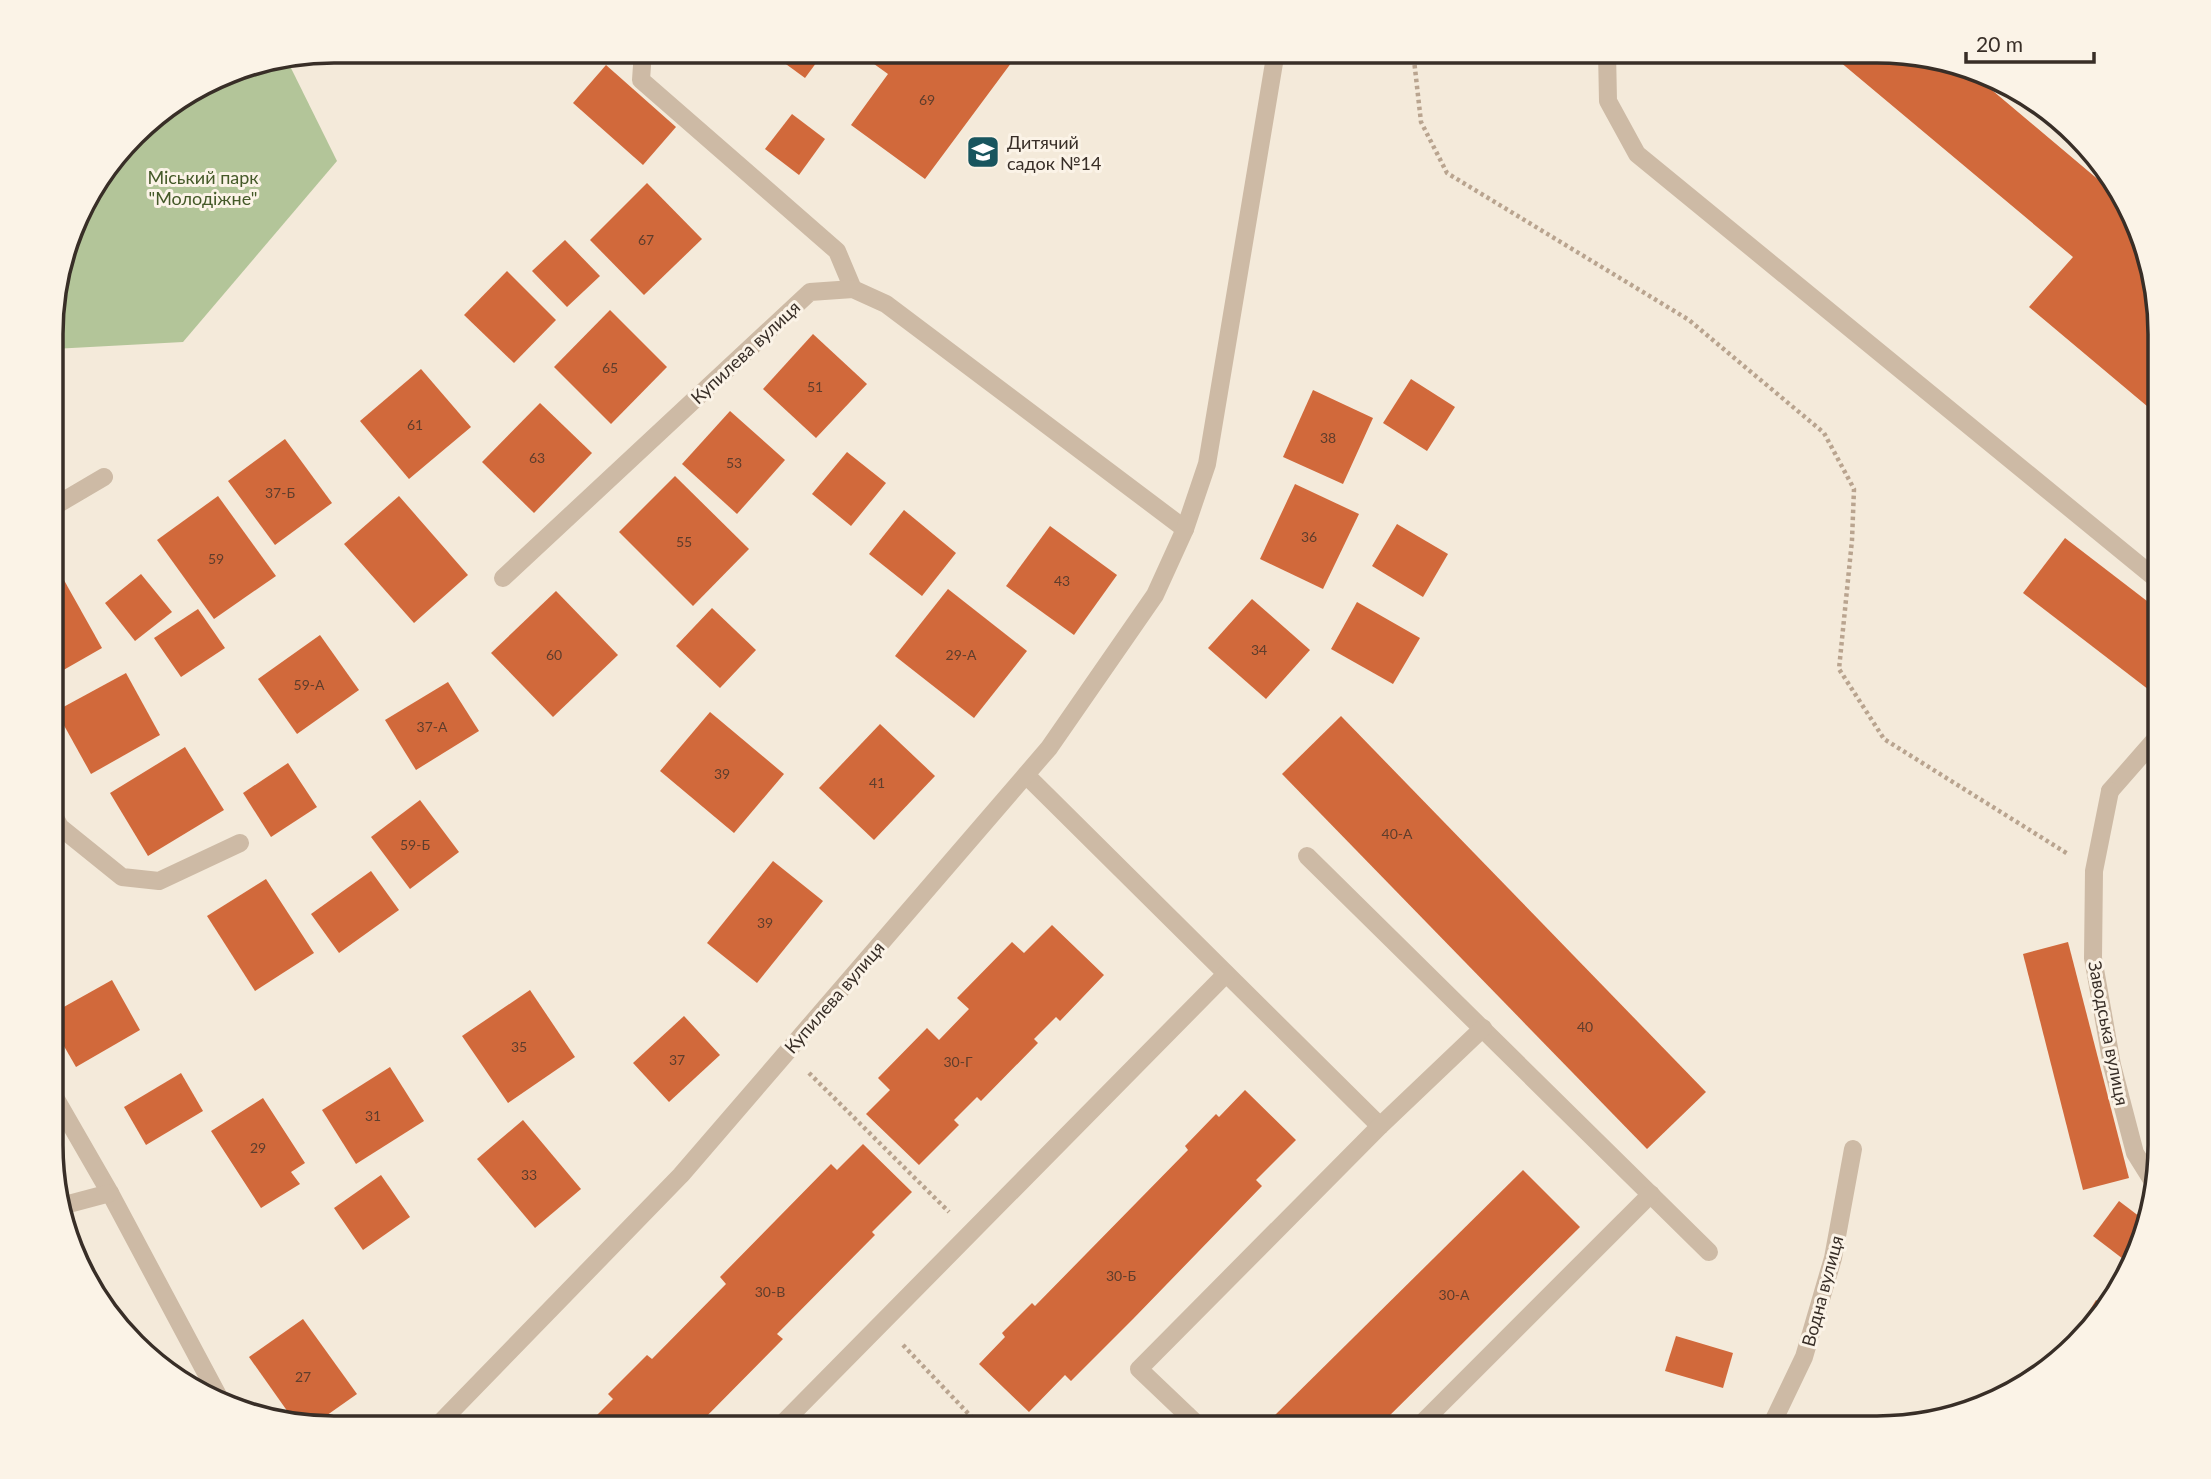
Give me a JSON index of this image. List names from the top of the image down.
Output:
{
  "streets": {
    "street": ["Купилева вулиця", "Заводська вулиця", "Водна вулиця"]
  },
  "parks": ["Міський парк \"Молодіжне\""],
  "places": {
    "school or university": ["Дитячий садок №14"]
  },
  "house_numbers": [
    "69",
    "67",
    "65",
    "51",
    "61",
    "38",
    "63",
    "53",
    "37-Б",
    "36",
    "55",
    "59",
    "43",
    "34",
    "60",
    "29-А",
    "59-А",
    "37-А",
    "39",
    "41",
    "40-А",
    "59-Б",
    "39",
    "40",
    "35",
    "37",
    "30-Г",
    "31",
    "29",
    "33",
    "30-Б",
    "30-В",
    "30-А",
    "27"
  ],
  "scale_bar": "20 m"
}
